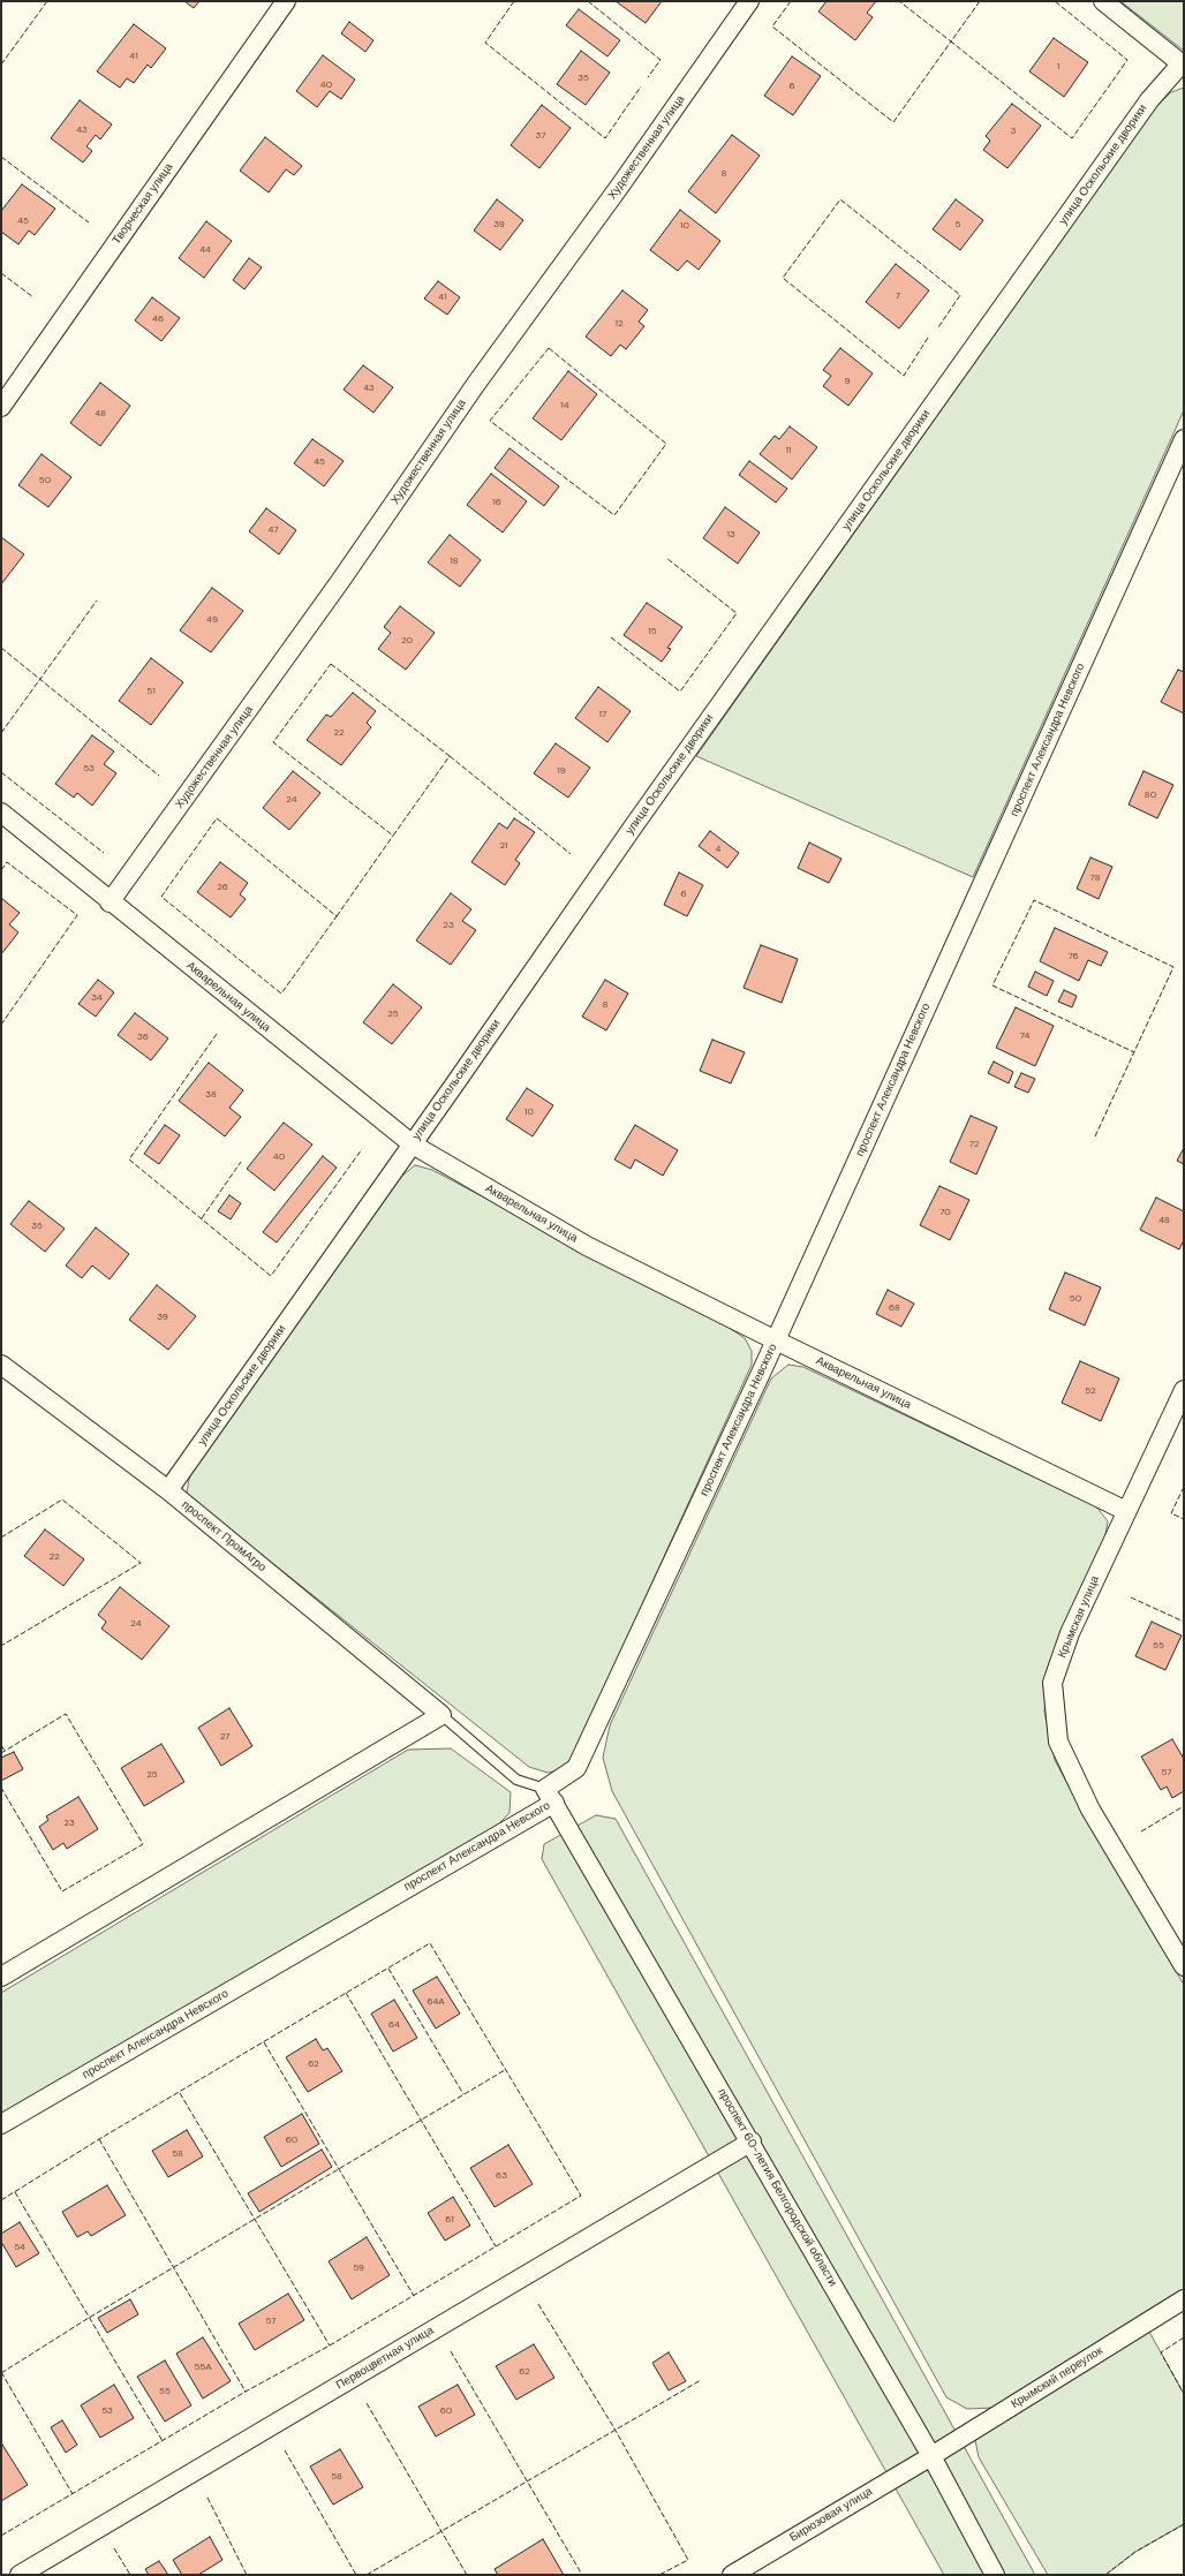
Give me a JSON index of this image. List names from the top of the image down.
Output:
{
  "streets": {
    "street": [
      "Художественная улица",
      "улица Оскольские дворики",
      "Творческая улица",
      "проспект Александра Невского",
      "Акварельная улица",
      "проспект ПромАгро",
      "Крымская улица",
      "проспект 60-летия Белгородской области",
      "Первоцветная улица",
      "Крымский переулок",
      "Бирюзовая улица"
    ]
  },
  "crossings": [
    ["Художественная улица", "Акварельная улица"],
    ["улица Оскольские дворики", "Акварельная улица"],
    ["улица Оскольские дворики", "проспект ПромАгро"],
    ["проспект Александра Невского", "Акварельная улица"],
    ["проспект Александра Невского", "проспект 60-летия Белгородской области"],
    ["Акварельная улица", "Крымская улица"],
    ["проспект 60-летия Белгородской области", "Первоцветная улица"],
    ["проспект 60-летия Белгородской области", "Крымский переулок"],
    ["проспект 60-летия Белгородской области", "Бирюзовая улица"],
    ["Крымский переулок", "Бирюзовая улица"]
  ],
  "house_numbers": [
    "41",
    "1",
    "35",
    "40",
    "6",
    "43",
    "3",
    "37",
    "8",
    "45",
    "39",
    "5",
    "10",
    "44",
    "7",
    "41",
    "46",
    "12",
    "9",
    "43",
    "14",
    "48",
    "11",
    "45",
    "50",
    "16",
    "47",
    "13",
    "18",
    "49",
    "15",
    "20",
    "51",
    "17",
    "22",
    "53",
    "19",
    "80",
    "24",
    "21",
    "4",
    "78",
    "26",
    "6",
    "23",
    "76",
    "34",
    "8",
    "25",
    "74",
    "36",
    "38",
    "10",
    "72",
    "40",
    "70",
    "48",
    "35",
    "50",
    "68",
    "39",
    "52",
    "22",
    "24",
    "55",
    "27",
    "57",
    "25",
    "23",
    "64А",
    "64",
    "62",
    "60",
    "58",
    "63",
    "61",
    "54",
    "59",
    "57",
    "55А",
    "62",
    "55",
    "53",
    "60",
    "58"
  ]
}
